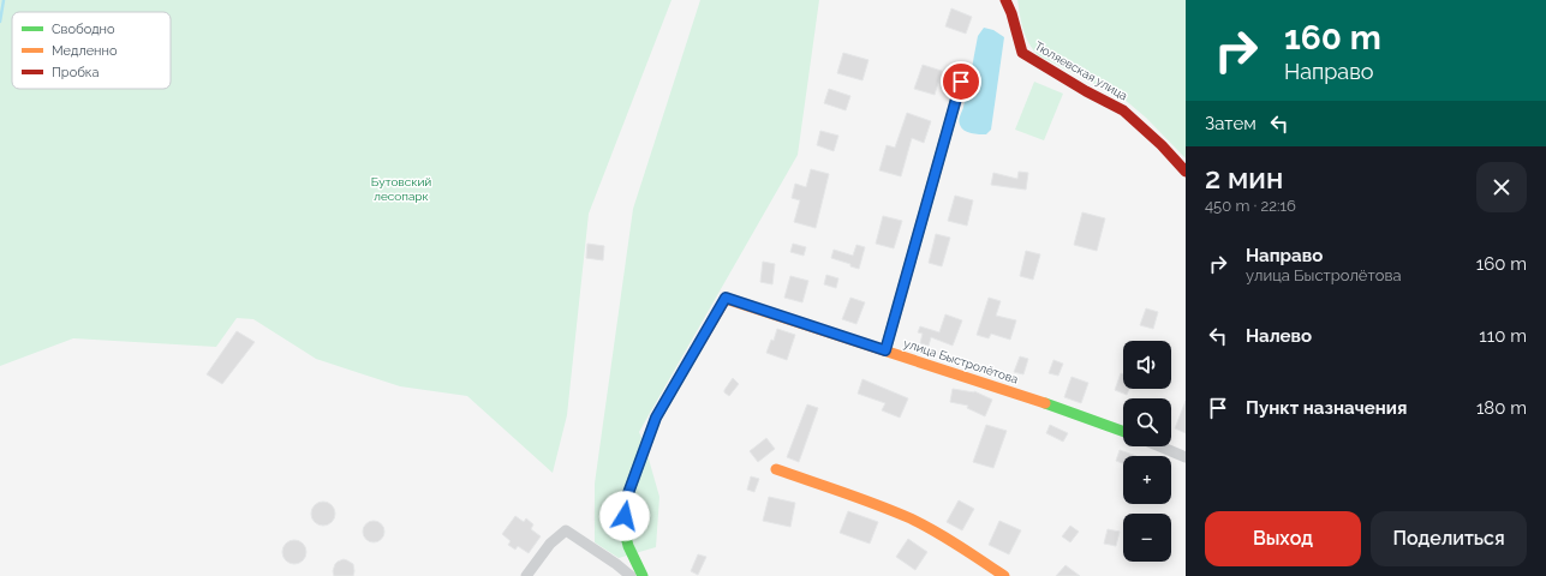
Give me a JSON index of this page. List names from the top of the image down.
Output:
{
  "streets": {
    "street": ["Тюляевская улица", "улица Быстролётова"]
  },
  "parks": ["Бутовский лесопарк"],
  "legend": ["Свободно", "Медленно", "Пробка"],
  "page": {
    "turn": ["160 m", "Направо"],
    "then": "Затем",
    "heading": ["2 мин", "450 m · 22:16"],
    "list": [
      {
        "name": "Направо",
        "note": "улица Быстролётова",
        "value": "160 m"
      },
      {
        "name": "Налево",
        "value": "110 m"
      },
      {
        "name": "Пункт назначения",
        "value": "180 m"
      }
    ],
    "map_buttons": ["+", "−"],
    "buttons": ["Выход", "Поделиться"]
  }
}
